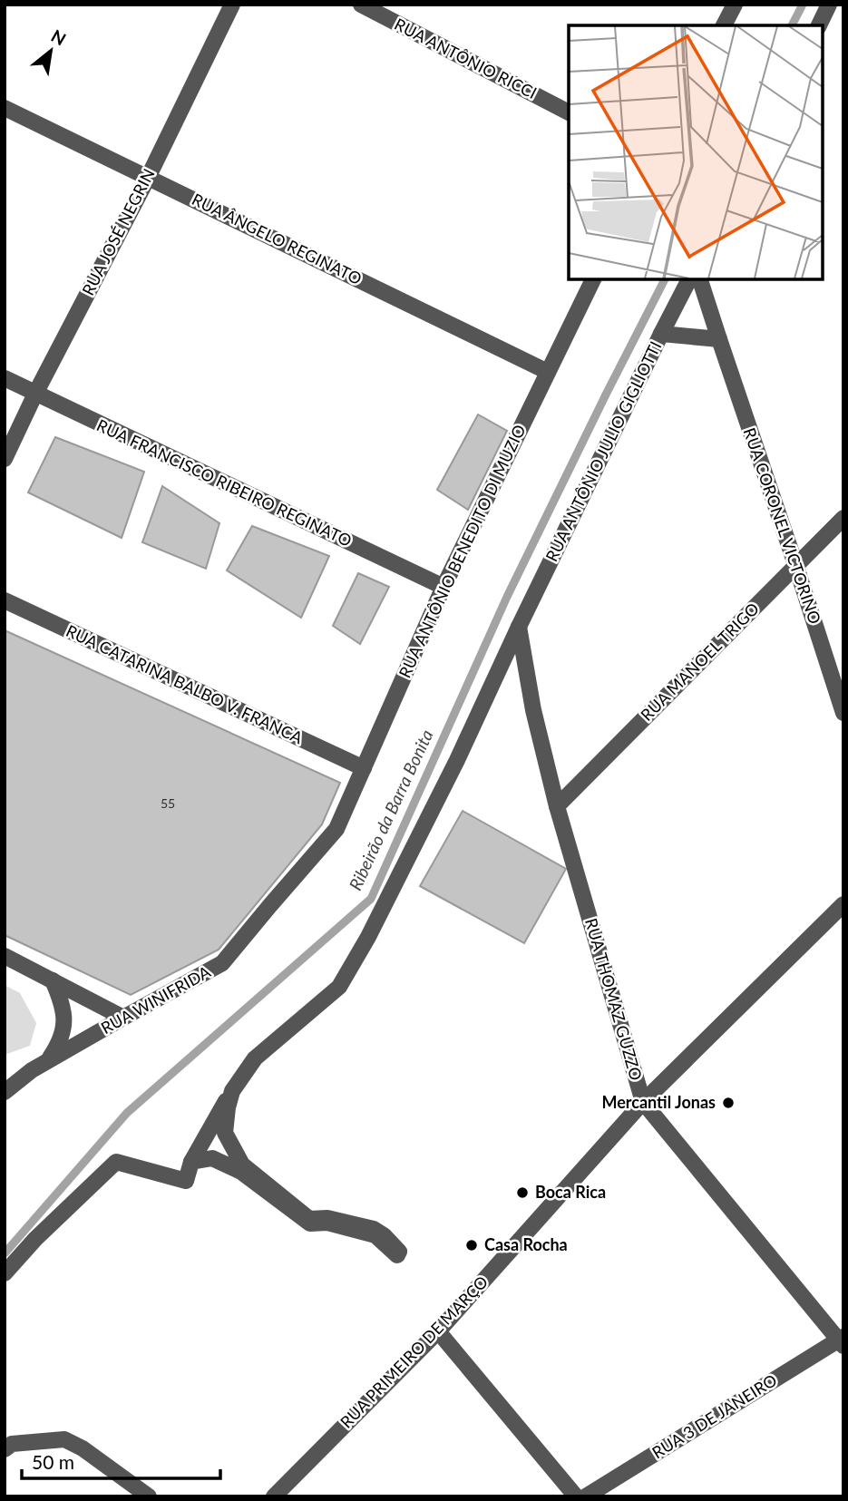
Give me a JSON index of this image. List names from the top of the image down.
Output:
{
  "streets": {
    "street": [
      "RUA ANTÔNIO RICCI",
      "RUA JOSÉ NEGRIN",
      "RUA ÂNGELO REGINATO",
      "RUA ANTÔNIO JULIO GIGLIOTTI",
      "RUA FRANCISCO RIBEIRO REGINATO",
      "RUA CORONEL VICTORINO",
      "RUA ANTÔNIO BENEDITO DI MUZIO",
      "RUA MANOEL TRIGO",
      "RUA CATARINA BALBO V. FRANCA",
      "RUA THOMAZ GUZZO",
      "RUA WINIFRIDA",
      "RUA PRIMEIRO DE MARÇO",
      "RUA 3 DE JANEIRO"
    ]
  },
  "crossings": [
    ["RUA JOSÉ NEGRIN", "RUA ÂNGELO REGINATO"],
    ["RUA JOSÉ NEGRIN", "RUA FRANCISCO RIBEIRO REGINATO"],
    ["RUA ÂNGELO REGINATO", "RUA ANTÔNIO BENEDITO DI MUZIO"],
    ["RUA ANTÔNIO JULIO GIGLIOTTI", "RUA THOMAZ GUZZO"],
    ["RUA FRANCISCO RIBEIRO REGINATO", "RUA ANTÔNIO BENEDITO DI MUZIO"],
    ["RUA CORONEL VICTORINO", "RUA MANOEL TRIGO"],
    ["RUA ANTÔNIO BENEDITO DI MUZIO", "RUA CATARINA BALBO V. FRANCA"],
    ["RUA ANTÔNIO BENEDITO DI MUZIO", "RUA WINIFRIDA"],
    ["RUA MANOEL TRIGO", "RUA THOMAZ GUZZO"],
    ["RUA THOMAZ GUZZO", "RUA PRIMEIRO DE MARÇO"],
    ["RUA THOMAZ GUZZO", "RUA 3 DE JANEIRO"]
  ],
  "water": ["Ribeirão da Barra Bonita"],
  "places": ["Mercantil Jonas", "Boca Rica", "Casa Rocha"],
  "house_numbers": ["55"],
  "scale_bar": "50 m",
  "north": "top right"
}
